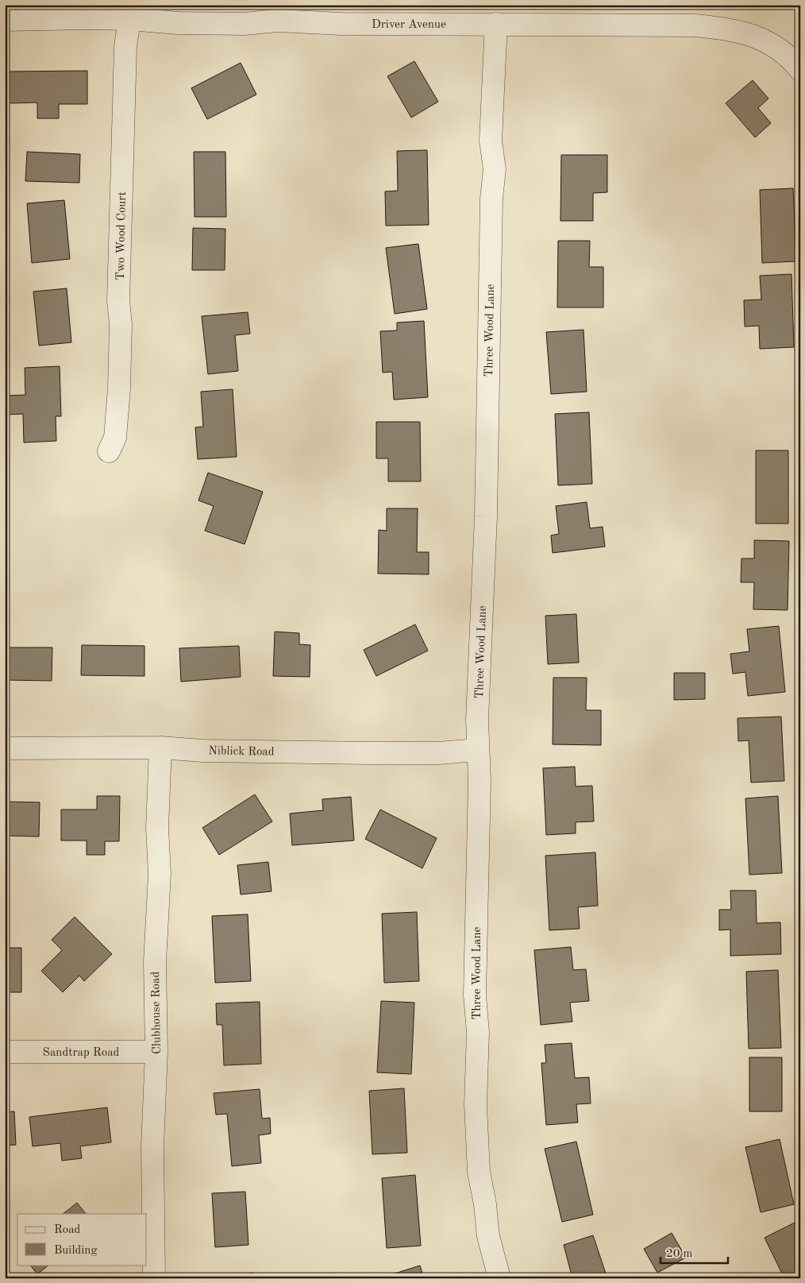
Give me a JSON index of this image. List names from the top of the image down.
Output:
{
  "streets": {
    "street": [
      "Driver Avenue",
      "Two Wood Court",
      "Three Wood Lane",
      "Niblick Road",
      "Clubhouse Road",
      "Sandtrap Road"
    ]
  },
  "crossings": [
    ["Driver Avenue", "Two Wood Court"],
    ["Driver Avenue", "Three Wood Lane"],
    ["Three Wood Lane", "Niblick Road"],
    ["Niblick Road", "Clubhouse Road"],
    ["Clubhouse Road", "Sandtrap Road"]
  ],
  "legend": ["Road", "Building"],
  "scale_bar": "20 m"
}
